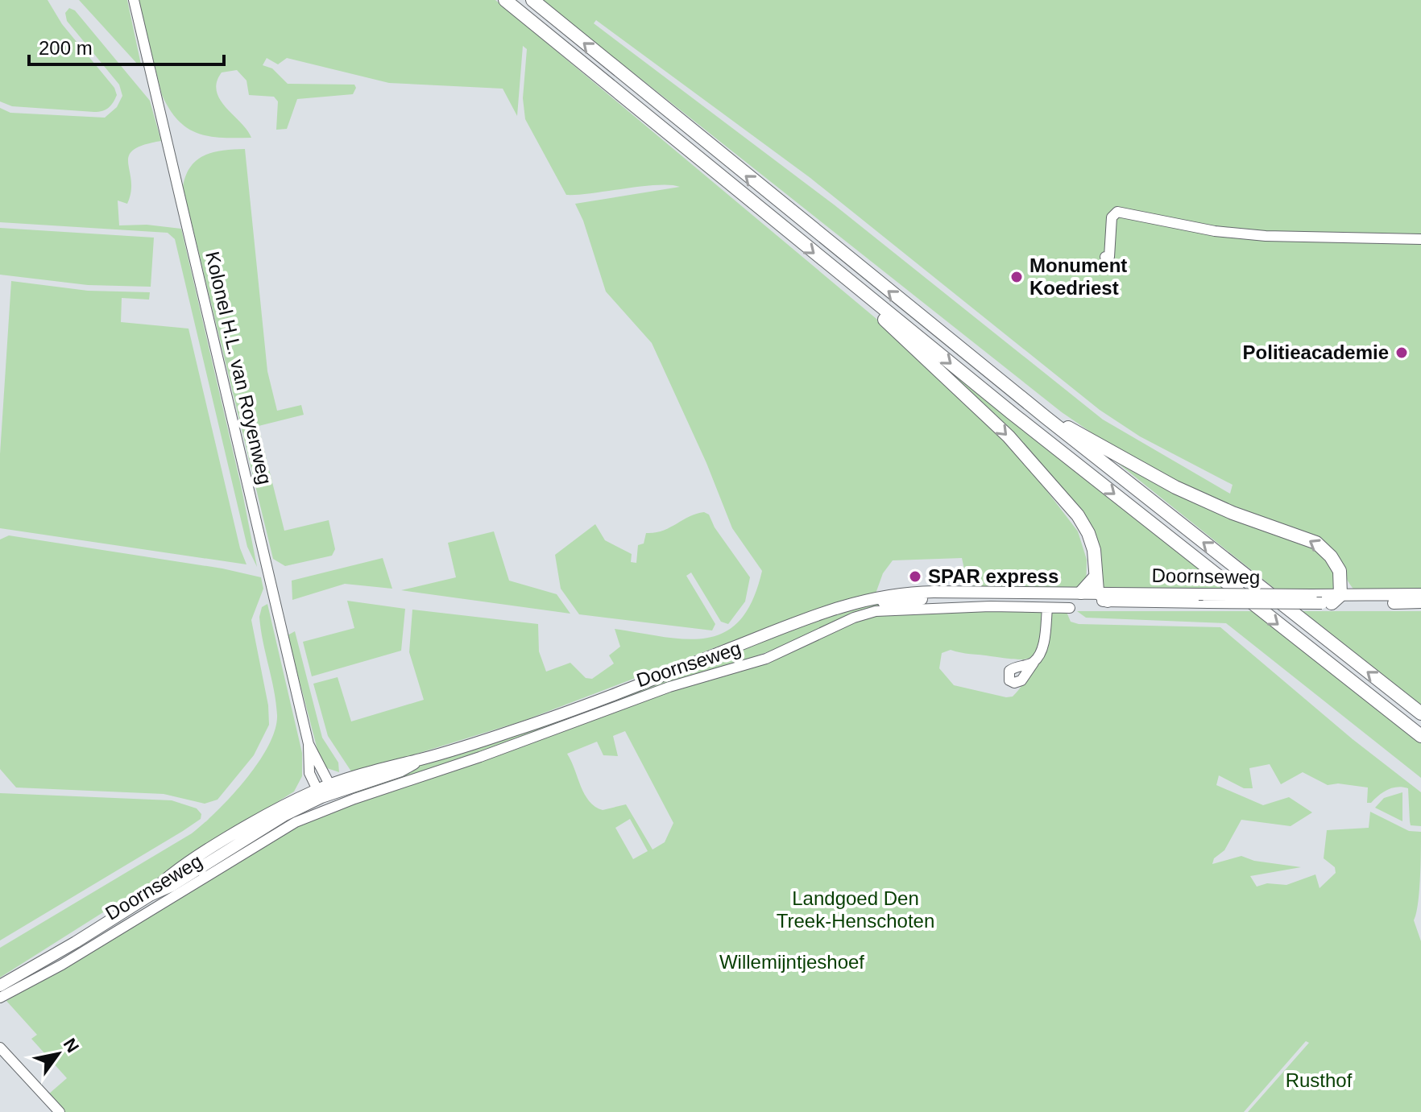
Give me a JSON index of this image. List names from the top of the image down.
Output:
{
  "streets": {
    "main road": ["Doornseweg"],
    "street": ["Kolonel H.L. van Royenweg"]
  },
  "crossings": [
    ["Kolonel H.L. van Royenweg", "Doornseweg"]
  ],
  "parks": ["Landgoed Den Treek-Henschoten", "Willemijntjeshoef", "Rusthof"],
  "places": ["Monument Koedriest", "Politieacademie", "SPAR express"],
  "scale_bar": "200 m",
  "north": "top right"
}
